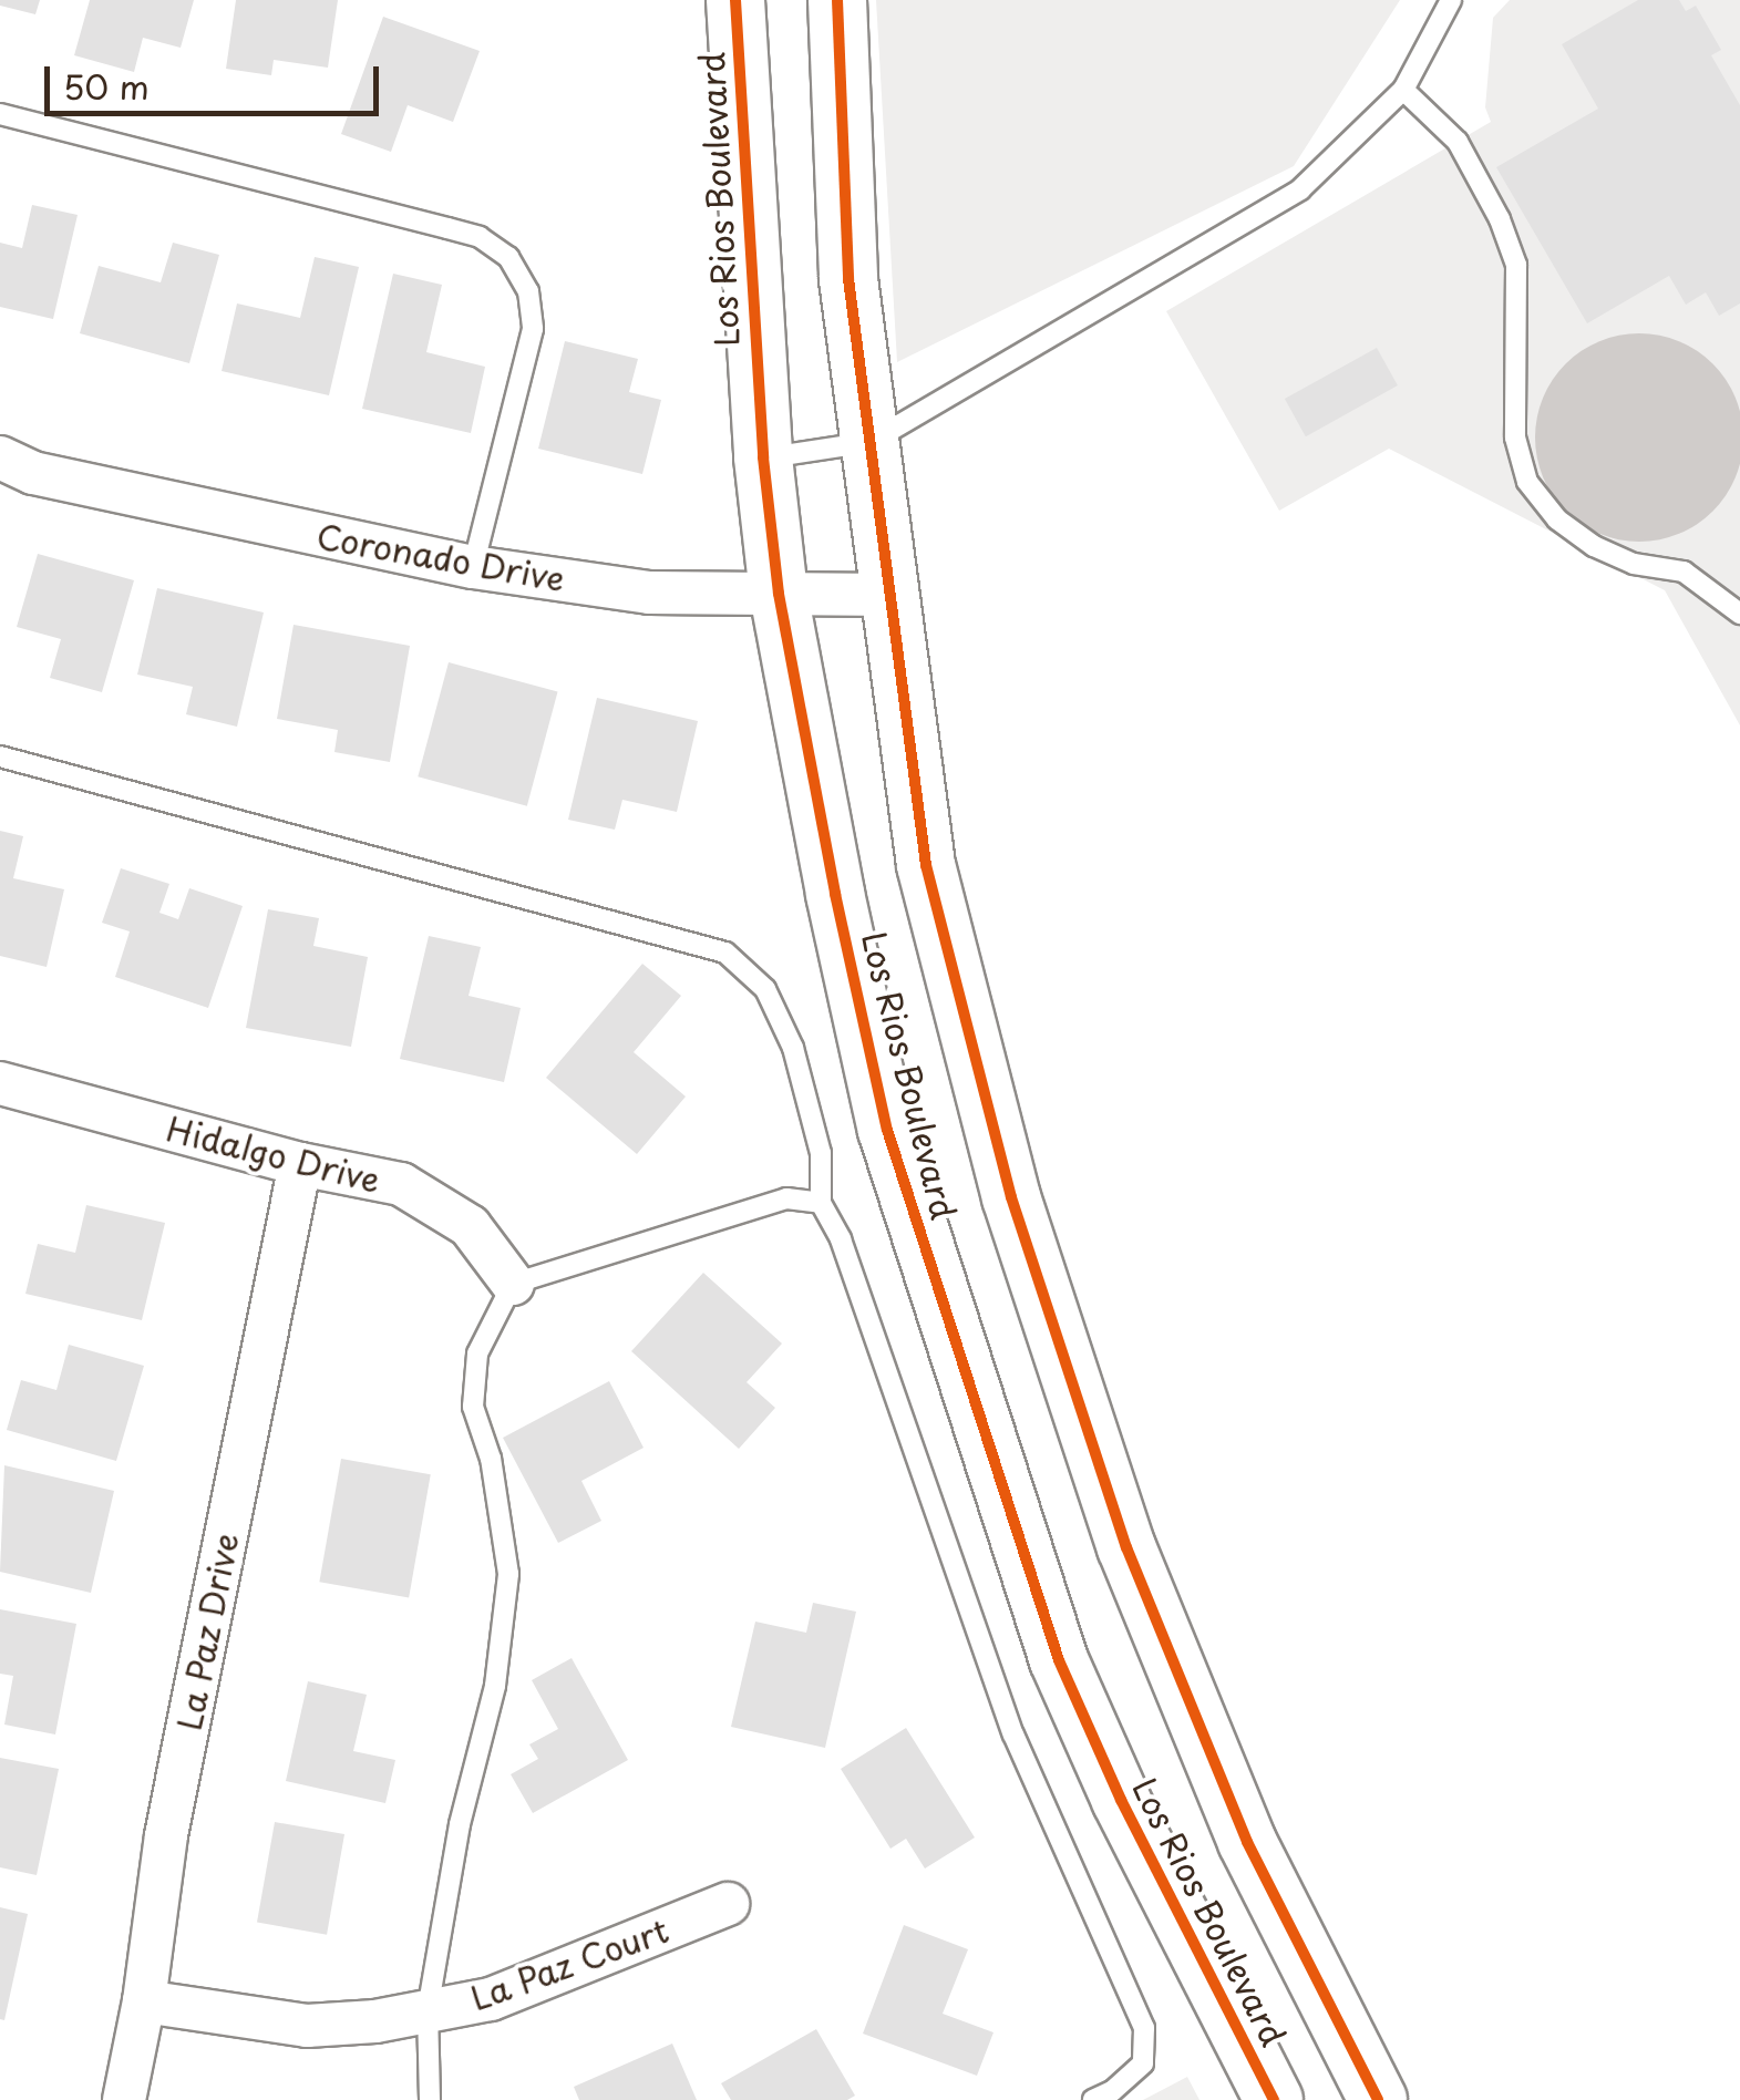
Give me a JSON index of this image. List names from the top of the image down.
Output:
{
  "streets": {
    "main road": ["Los Rios Boulevard"],
    "street": [
      "Coronado Drive",
      "Hidalgo Drive",
      "La Paz Drive",
      "La Paz Court"
    ]
  },
  "crossings": [
    ["Los Rios Boulevard", "Coronado Drive"],
    ["Hidalgo Drive", "La Paz Drive"],
    ["La Paz Drive", "La Paz Court"]
  ],
  "scale_bar": "50 m"
}
